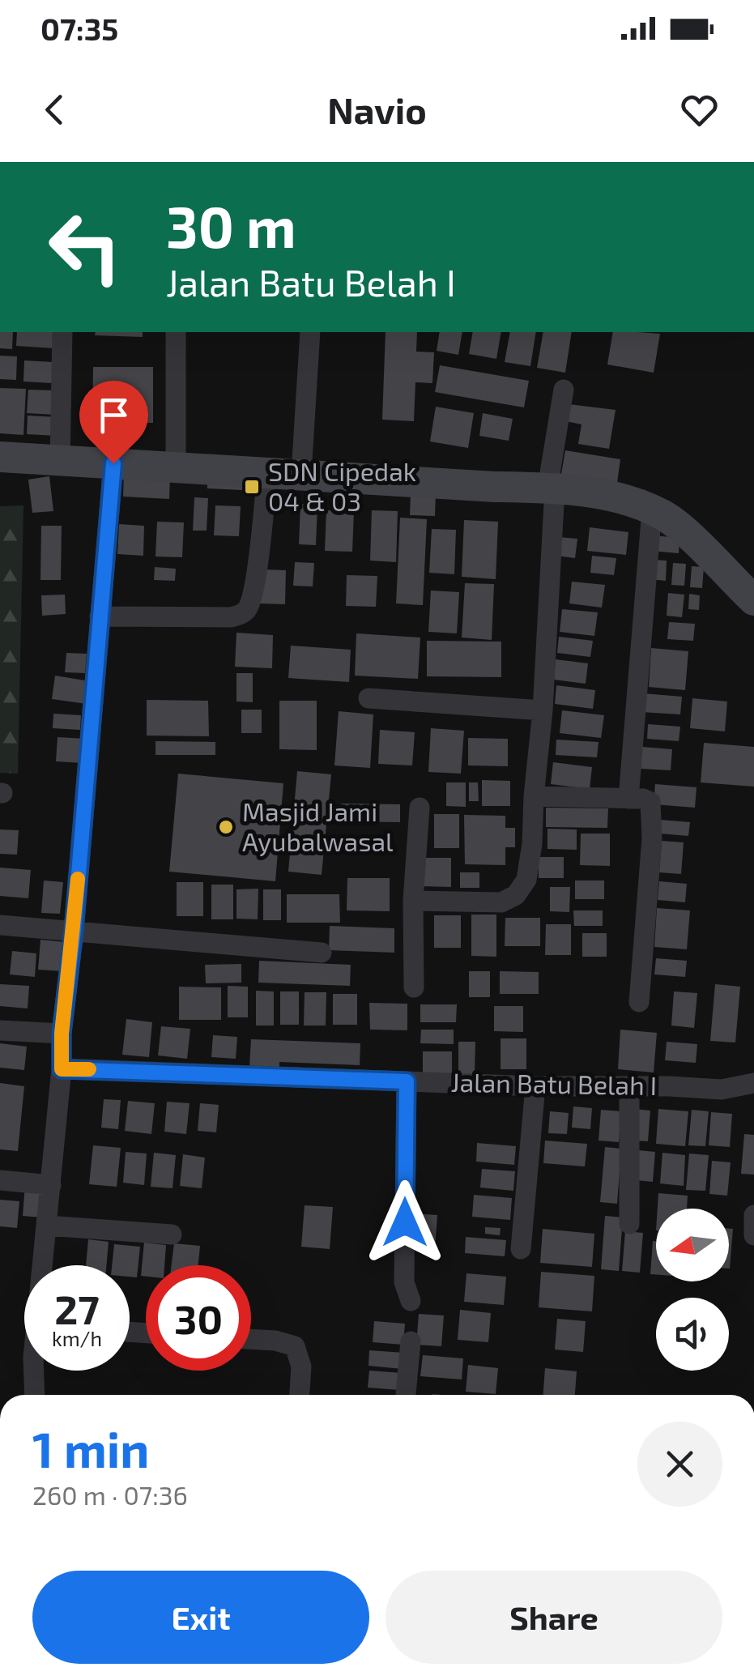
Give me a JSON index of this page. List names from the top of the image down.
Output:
{
  "streets": {
    "street": ["Jalan Batu Belah I"]
  },
  "places": {
    "transit": ["SDN Cipedak 04 & 03"],
    "other": ["Masjid Jami Ayubalwasal"]
  },
  "north": "left",
  "page": {
    "status": "07:35",
    "header": "Navio",
    "turn": ["30 m", "Jalan Batu Belah I"],
    "speed": "27 km/h",
    "limit": "30",
    "heading": ["1 min", "260 m · 07:36"],
    "buttons": ["Exit", "Share"]
  }
}
